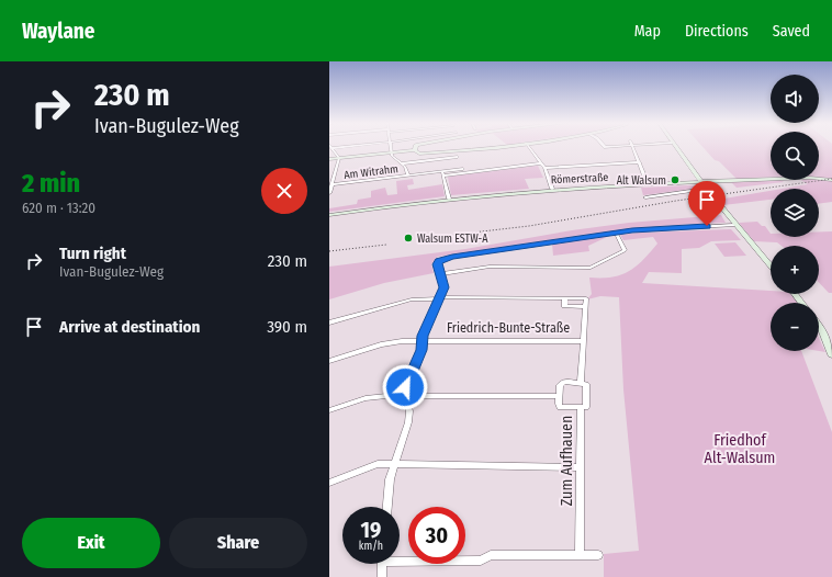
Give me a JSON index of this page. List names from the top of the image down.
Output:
{
  "streets": {
    "street": [
      "Am Witrahm",
      "Römerstraße",
      "Friedrich-Bunte-Straße",
      "Zum Aufhauen"
    ]
  },
  "crossings": [
    ["Friedrich-Bunte-Straße", "Zum Aufhauen"]
  ],
  "parks": ["Friedhof Alt-Walsum"],
  "places": ["Alt Walsum", "Walsum ESTW-A"],
  "page": {
    "header": "Waylane",
    "nav": ["Map", "Directions", "Saved"],
    "turn": ["230 m", "Ivan-Bugulez-Weg"],
    "map_buttons": ["+", "−"],
    "heading": ["2 min", "620 m · 13:20"],
    "list": [
      {
        "name": "Turn right",
        "note": "Ivan-Bugulez-Weg",
        "value": "230 m"
      },
      {
        "name": "Arrive at destination",
        "value": "390 m"
      }
    ],
    "speed": "19 km/h",
    "limit": "30",
    "buttons": ["Exit", "Share"]
  }
}
